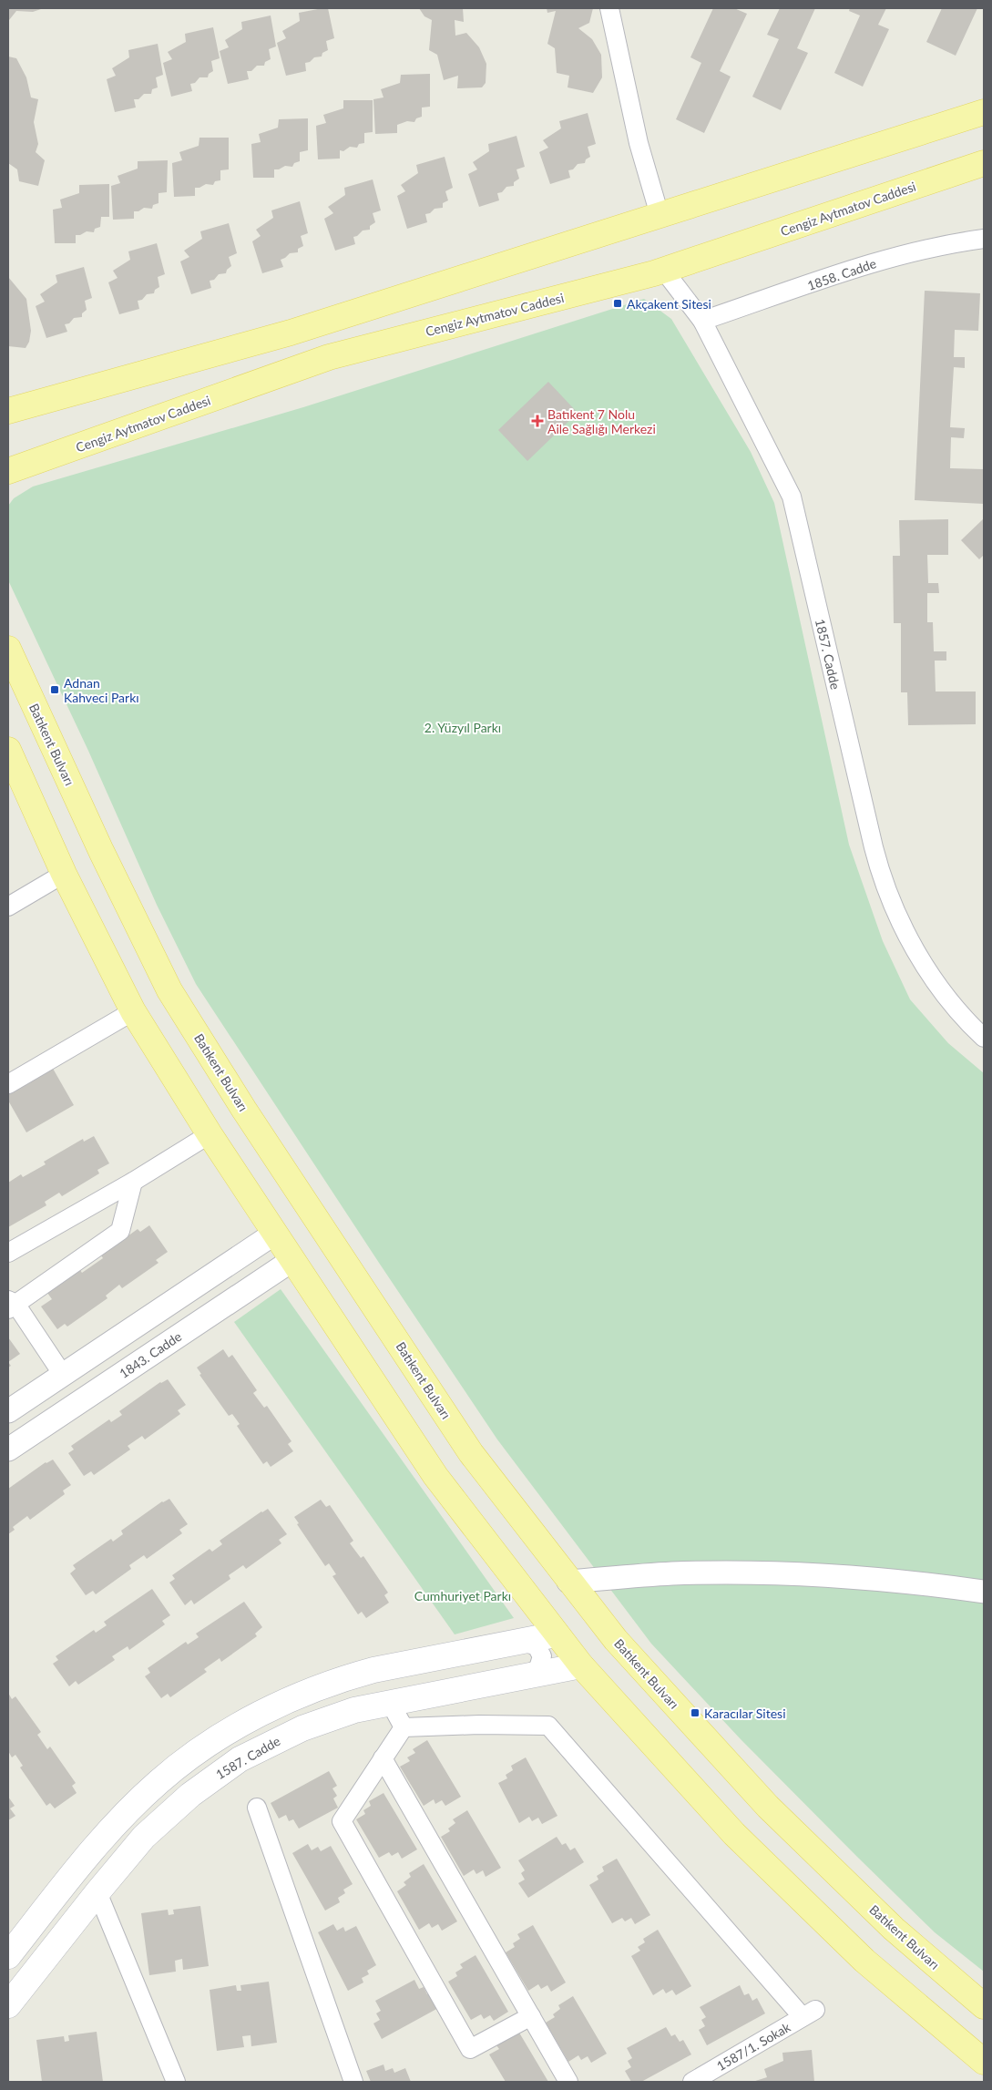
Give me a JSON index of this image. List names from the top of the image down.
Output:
{
  "streets": {
    "main road": ["Cengiz Aytmatov Caddesi", "Batıkent Bulvarı", "1587. Cadde"],
    "street": [
      "1858. Cadde",
      "1857. Cadde",
      "1843. Cadde",
      "1587/1. Sokak"
    ]
  },
  "crossings": [
    ["Cengiz Aytmatov Caddesi", "1857. Cadde"],
    ["1858. Cadde", "1857. Cadde"]
  ],
  "parks": ["2. Yüzyıl Parkı", "Cumhuriyet Parkı"],
  "places": {
    "transit": ["Akçakent Sitesi", "Adnan Kahveci Parkı", "Karacılar Sitesi"],
    "health": ["Batıkent 7 Nolu Aile Sağlığı Merkezi"]
  }
}
